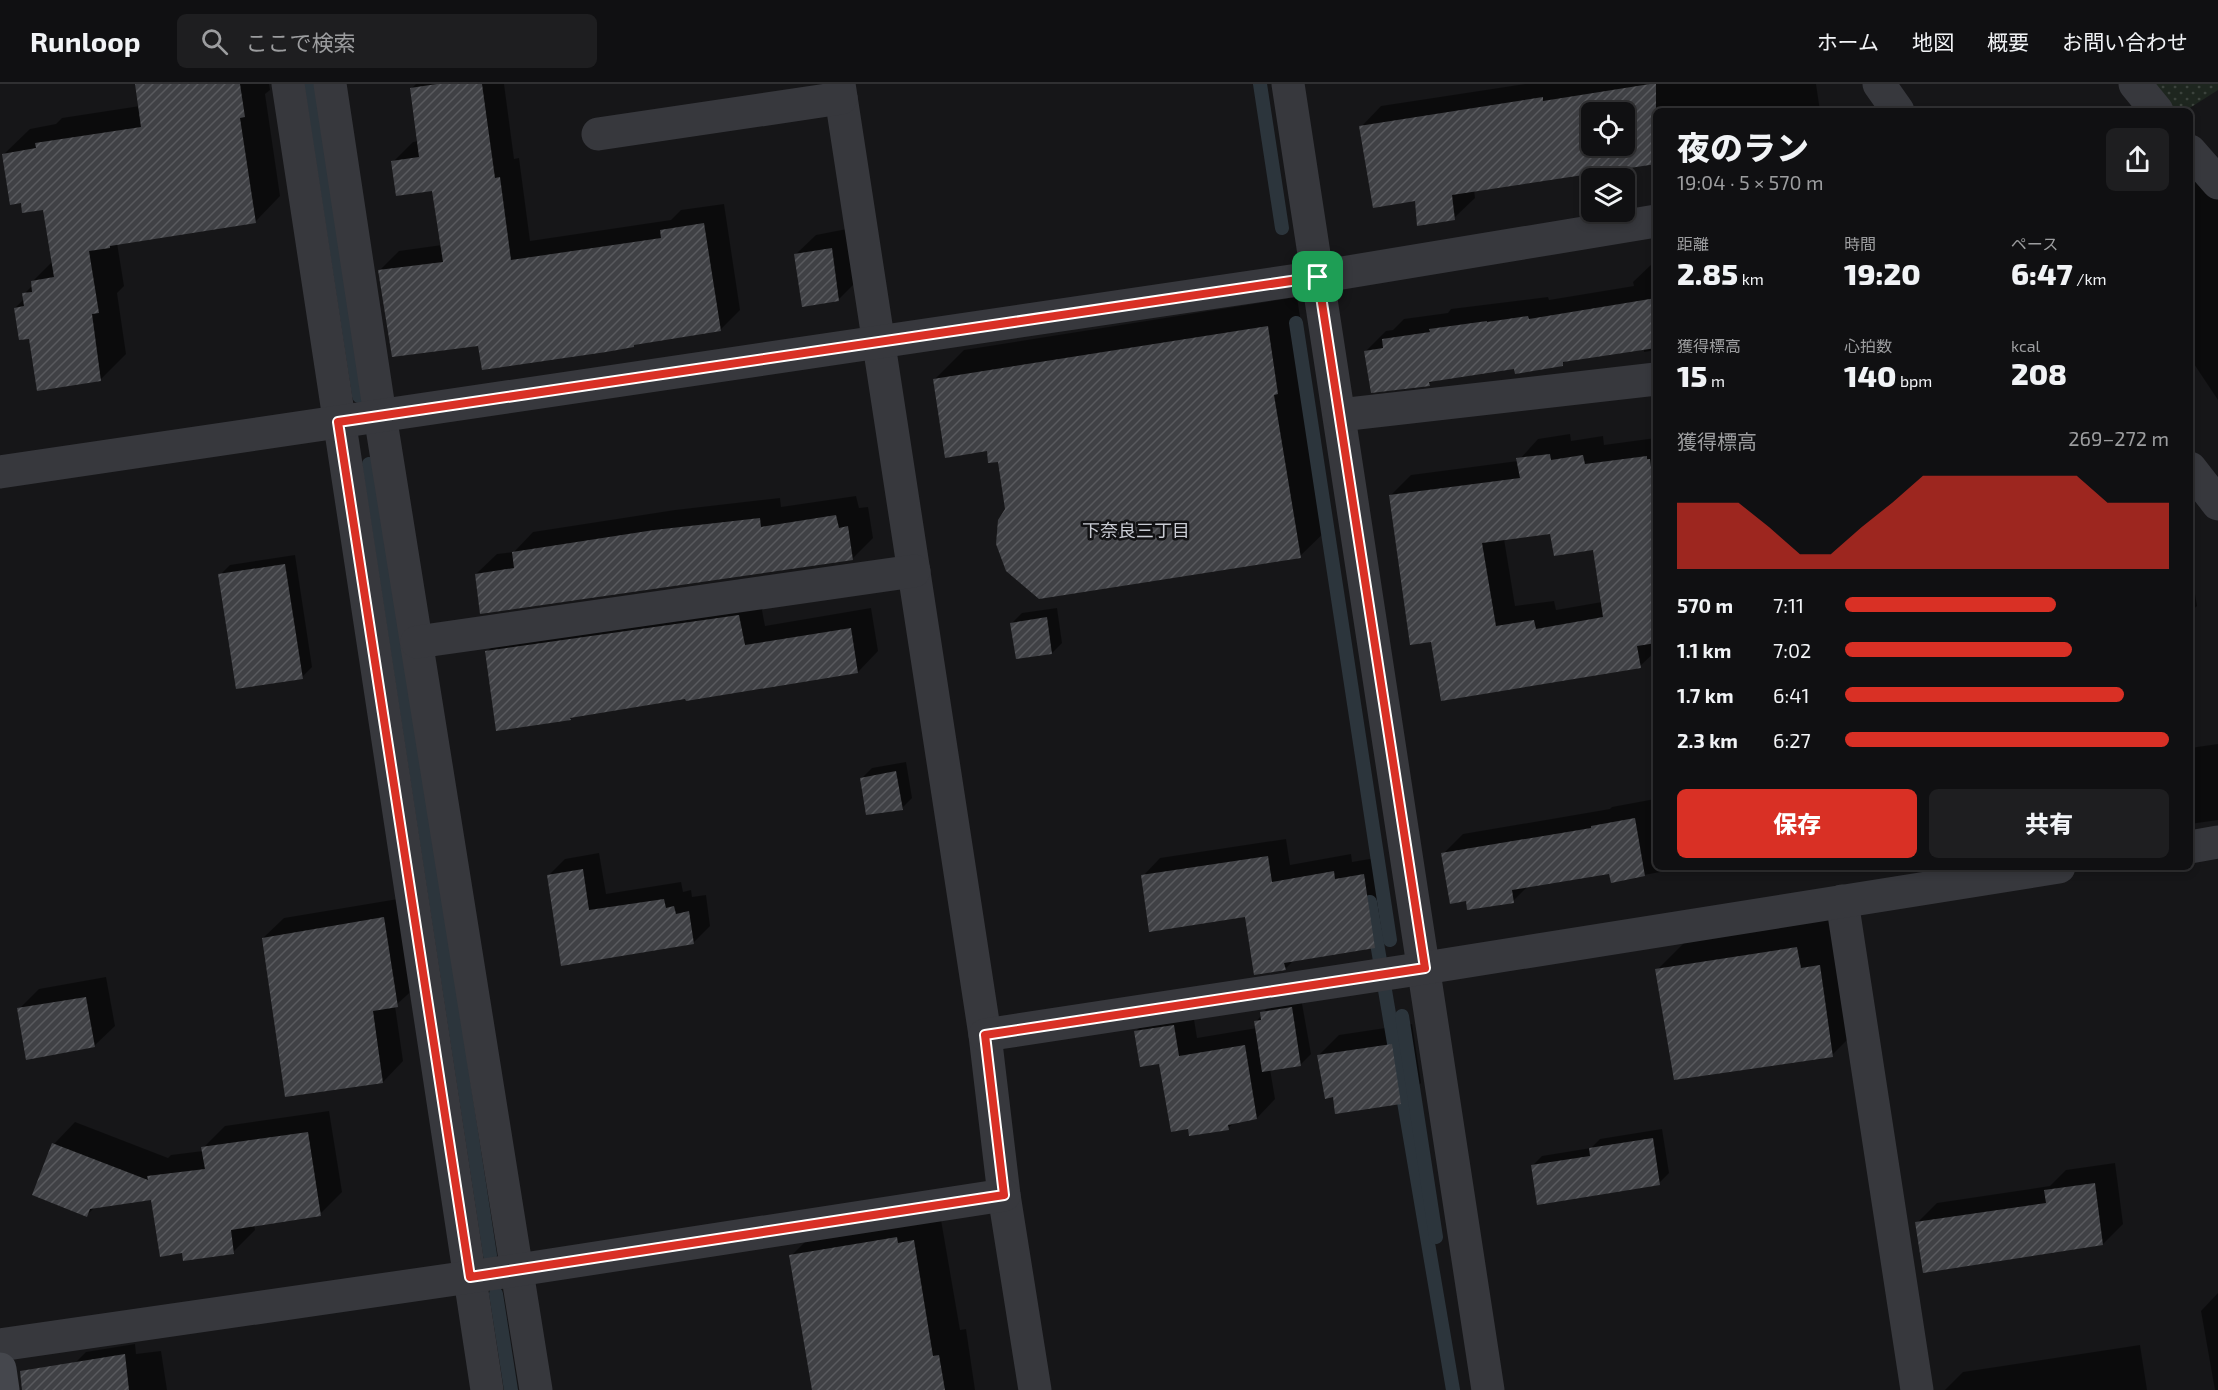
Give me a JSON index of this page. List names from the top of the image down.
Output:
{
  "districts": ["下奈良三丁目"],
  "page": {
    "header": "Runloop",
    "search": "ここで検索",
    "nav": [
      "ホーム",
      "地図",
      "概要",
      "お問い合わせ"
    ],
    "heading": ["夜のラン", "19:04 · 5 × 570 m"],
    "stats": [
      ["距離", "2.85 km"],
      ["時間", "19:20"],
      ["ペース", "6:47 /km"],
      ["獲得標高", "15 m"],
      ["心拍数", "140 bpm"],
      ["kcal", "208"]
    ],
    "chart": ["獲得標高", "269–272 m"],
    "list": [
      {
        "name": "570 m",
        "note": "7:11"
      },
      {
        "name": "1.1 km",
        "note": "7:02"
      },
      {
        "name": "1.7 km",
        "note": "6:41"
      },
      {
        "name": "2.3 km",
        "note": "6:27"
      }
    ],
    "buttons": ["保存", "共有"]
  }
}
